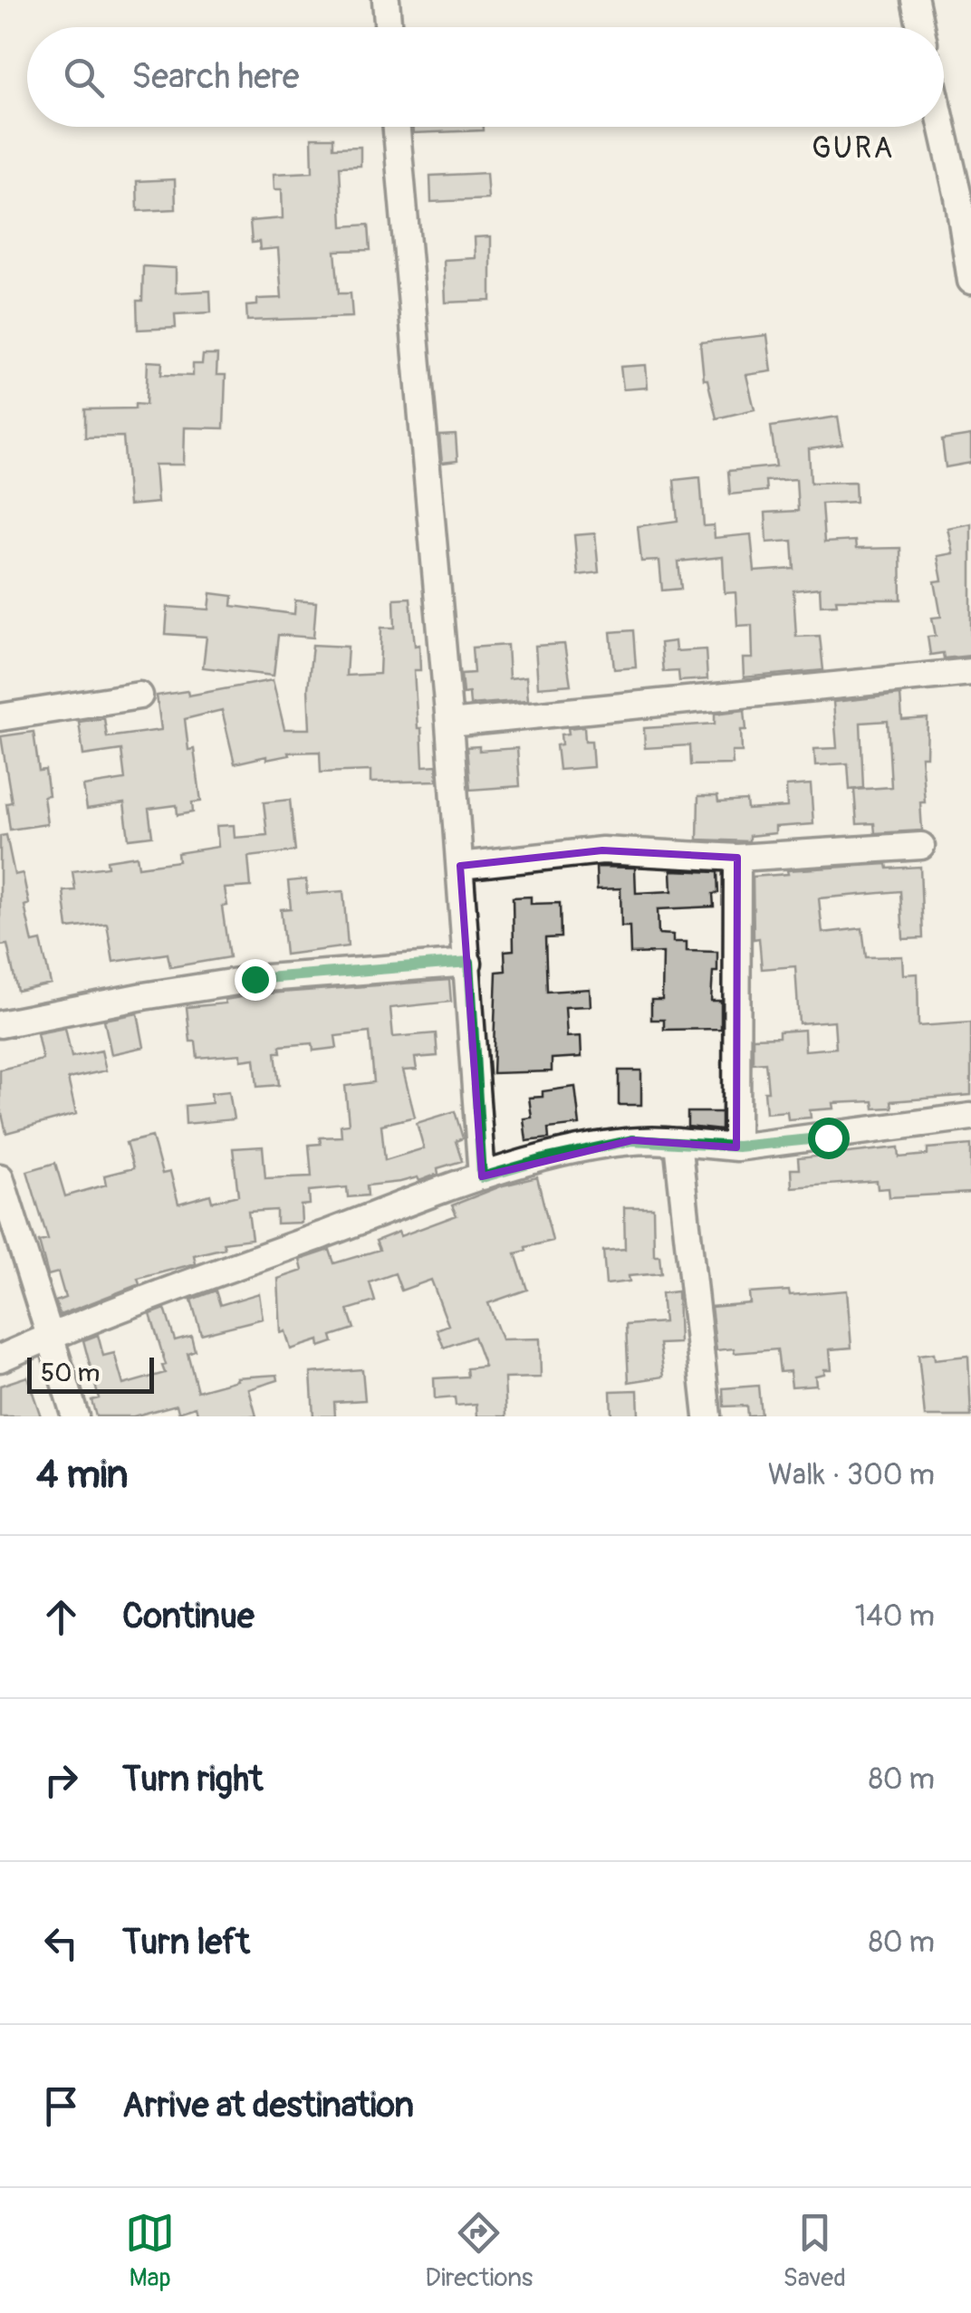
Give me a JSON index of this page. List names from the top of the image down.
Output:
{
  "districts": ["GURA"],
  "scale_bar": "50 m",
  "page": {
    "search": "Search here",
    "scale": "50 m",
    "heading": ["4 min", "Walk · 300 m"],
    "list": [
      ["Continue", "140 m"],
      ["Turn right", "80 m"],
      ["Turn left", "80 m"],
      "Arrive at destination"
    ],
    "nav": ["Map", "Directions", "Saved"]
  }
}
